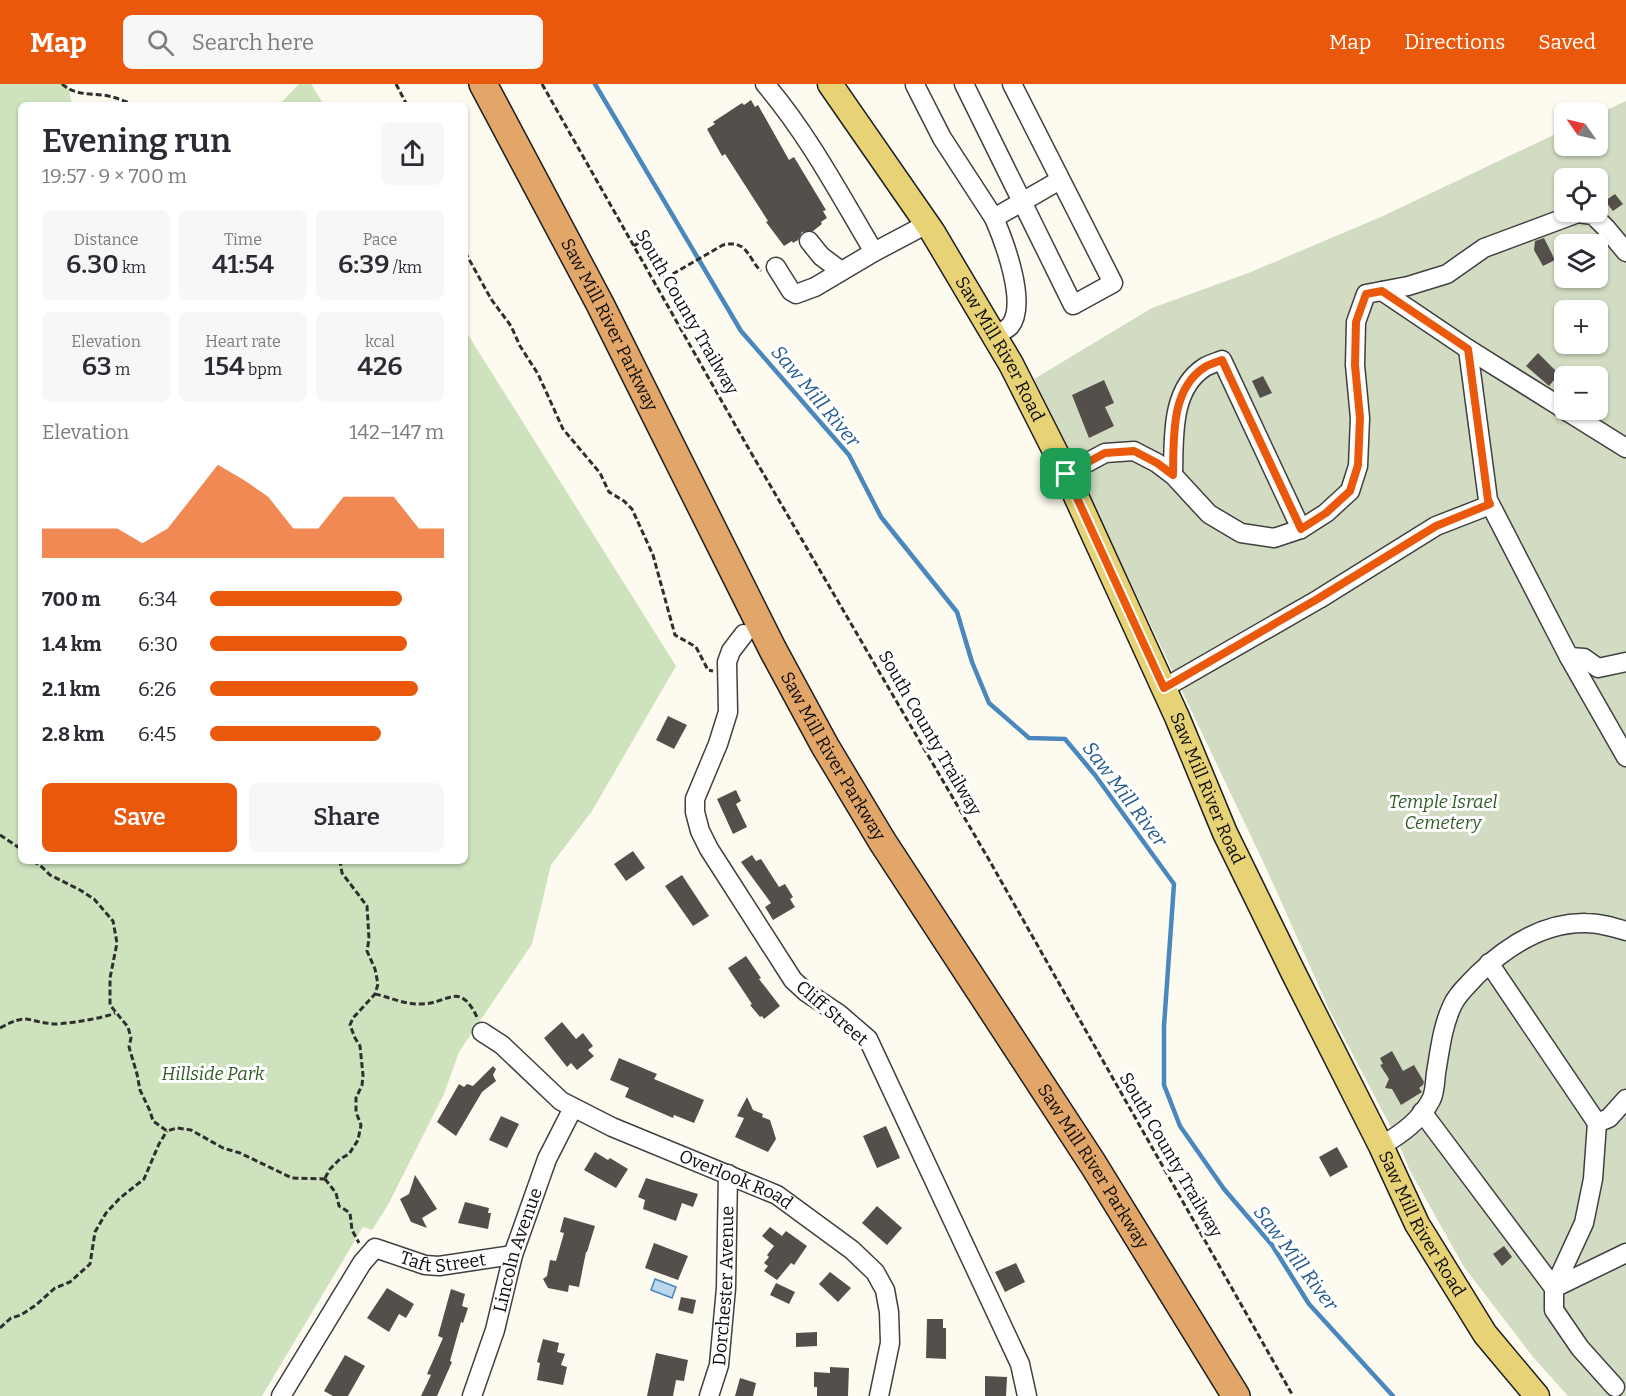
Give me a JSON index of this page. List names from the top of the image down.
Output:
{
  "streets": {
    "highway": ["Saw Mill River Parkway"],
    "main road": ["Saw Mill River Road"],
    "street": [
      "Cliff Street",
      "Overlook Road",
      "Lincoln Avenue",
      "Taft Street",
      "Dorchester Avenue"
    ],
    "path": ["South County Trailway"]
  },
  "crossings": [
    ["Saw Mill River Parkway", "Cliff Street"],
    ["Overlook Road", "Lincoln Avenue"],
    ["Overlook Road", "Dorchester Avenue"],
    ["Lincoln Avenue", "Taft Street"]
  ],
  "water": ["Saw Mill River"],
  "parks": ["Temple Israel Cemetery", "Hillside Park"],
  "north": "top left",
  "page": {
    "header": "Map",
    "search": "Search here",
    "nav": ["Map", "Directions", "Saved"],
    "map_buttons": ["+", "−"],
    "heading": ["Evening run", "19:57 · 9 × 700 m"],
    "stats": [
      ["Distance", "6.30 km"],
      ["Time", "41:54"],
      ["Pace", "6:39 /km"],
      ["Elevation", "63 m"],
      ["Heart rate", "154 bpm"],
      ["kcal", "426"]
    ],
    "chart": ["Elevation", "142–147 m"],
    "list": [
      {
        "name": "700 m",
        "note": "6:34"
      },
      {
        "name": "1.4 km",
        "note": "6:30"
      },
      {
        "name": "2.1 km",
        "note": "6:26"
      },
      {
        "name": "2.8 km",
        "note": "6:45"
      }
    ],
    "buttons": ["Save", "Share"]
  }
}
